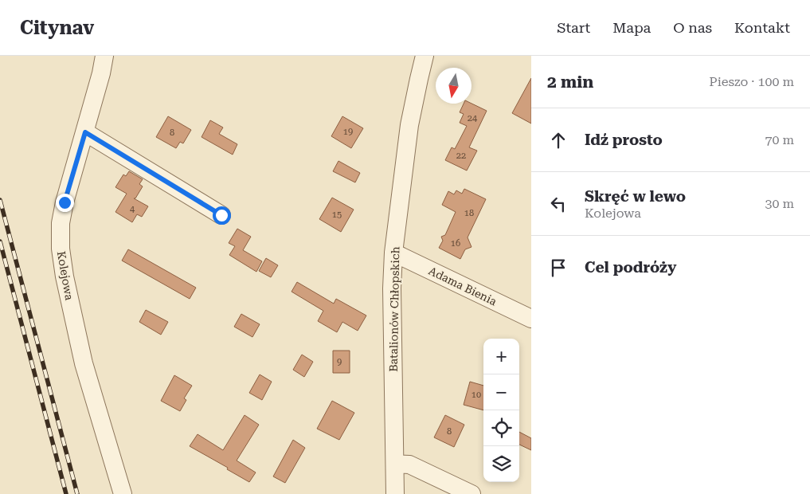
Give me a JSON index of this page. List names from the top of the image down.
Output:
{
  "streets": {
    "street": ["Kolejowa", "Adama Bienia", "Batalionów Chłopskich"]
  },
  "crossings": [
    ["Adama Bienia", "Batalionów Chłopskich"]
  ],
  "house_numbers": [
    "24",
    "19",
    "8",
    "22",
    "4",
    "18",
    "15",
    "16",
    "9",
    "10",
    "8"
  ],
  "north": "bottom",
  "page": {
    "header": "Citynav",
    "nav": [
      "Start",
      "Mapa",
      "O nas",
      "Kontakt"
    ],
    "heading": ["2 min", "Pieszo · 100 m"],
    "list": [
      ["Idź prosto", "70 m"],
      ["Skręć w lewo", "Kolejowa", "30 m"],
      "Cel podróży"
    ],
    "map_buttons": ["+", "−"]
  }
}
